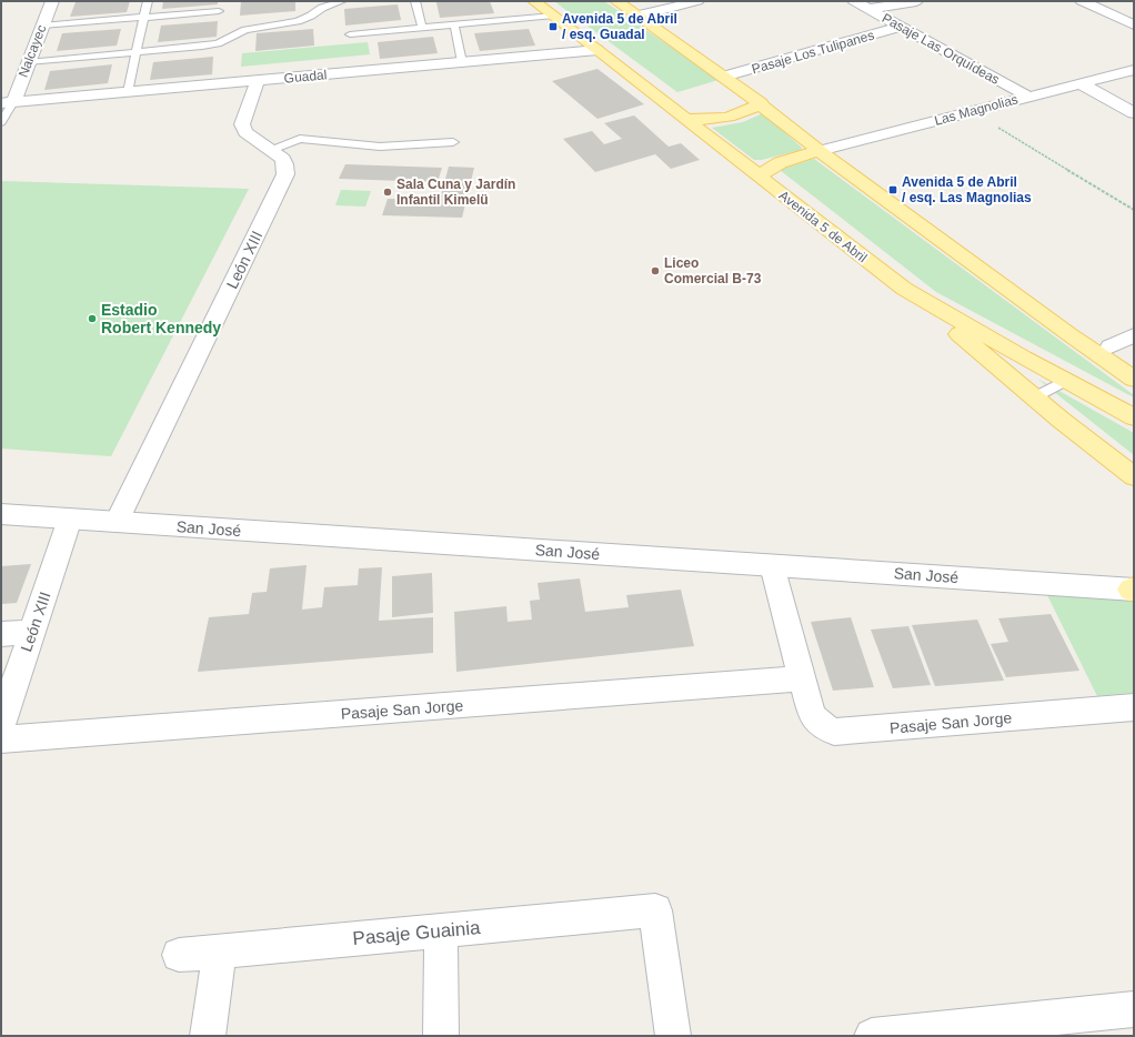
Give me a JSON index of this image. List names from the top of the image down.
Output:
{
  "streets": {
    "main road": ["Avenida 5 de Abril"],
    "street": [
      "Pasaje Las Orquídeas",
      "Nalcayec",
      "Pasaje Los Tulipanes",
      "Guadal",
      "Las Magnolias",
      "León XIII",
      "San José",
      "Pasaje San Jorge",
      "Pasaje Guainia"
    ]
  },
  "crossings": [
    ["Pasaje Las Orquídeas", "Pasaje Los Tulipanes"],
    ["Pasaje Las Orquídeas", "Las Magnolias"],
    ["Nalcayec", "Guadal"],
    ["Guadal", "Avenida 5 de Abril"],
    ["Guadal", "León XIII"],
    ["León XIII", "San José"],
    ["San José", "Pasaje San Jorge"]
  ],
  "places": {
    "transit": ["Avenida 5 de Abril / esq. Guadal", "Avenida 5 de Abril / esq. Las Magnolias"],
    "other": ["Sala Cuna y Jardín Infantil Kimelü", "Liceo Comercial B-73", "Estadio Robert Kennedy"]
  }
}
